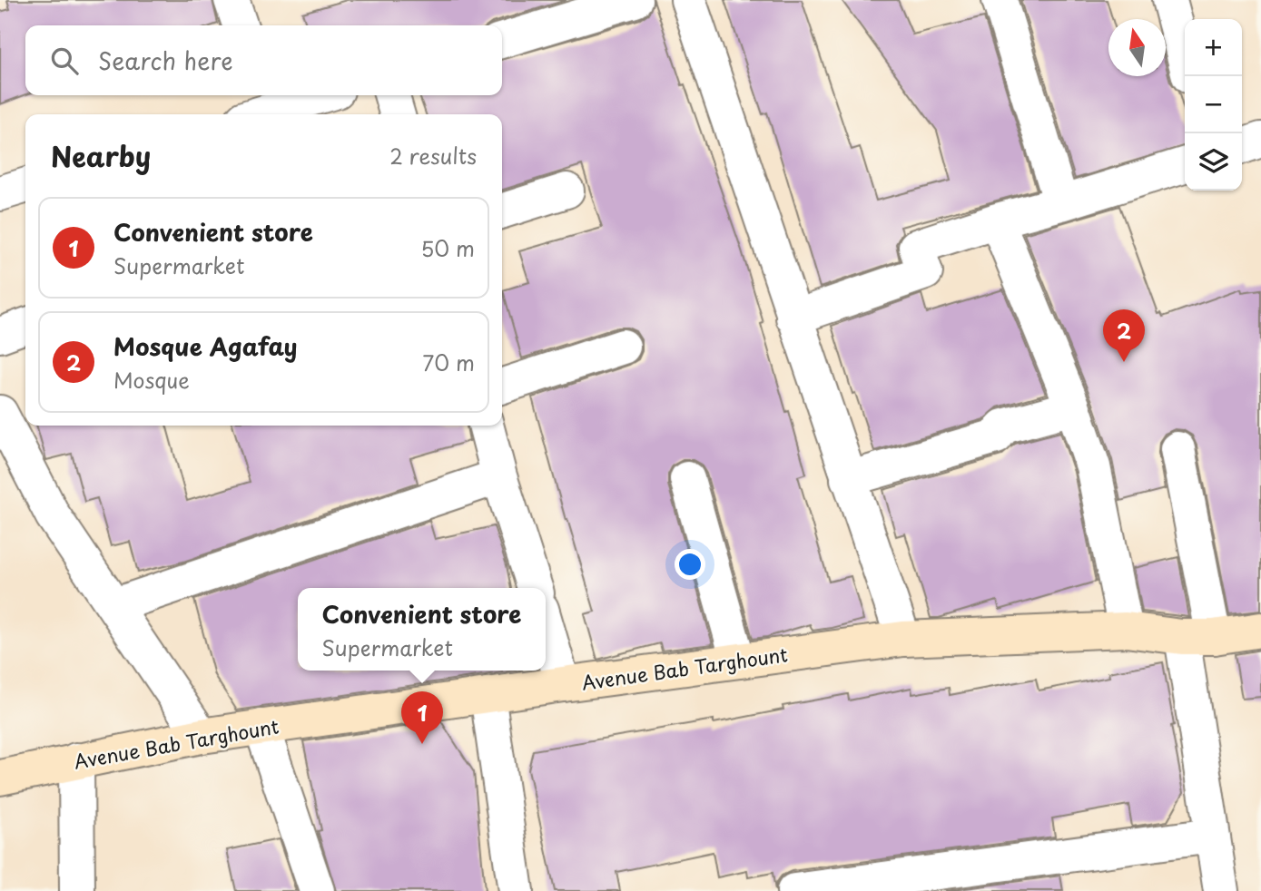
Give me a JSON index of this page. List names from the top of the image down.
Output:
{
  "streets": {
    "street": ["Avenue Bab Targhount"]
  },
  "north": "top",
  "page": {
    "map_buttons": ["+", "−"],
    "search": "Search here",
    "heading": ["Nearby", "2 results"],
    "list": [
      {
        "mark": "1",
        "name": "Convenient store",
        "note": "Supermarket",
        "value": "50 m"
      },
      {
        "mark": "2",
        "name": "Mosque Agafay",
        "note": "Mosque",
        "value": "70 m"
      }
    ],
    "pins": ["2", "1"],
    "popup": ["Convenient store", "Supermarket"]
  }
}
